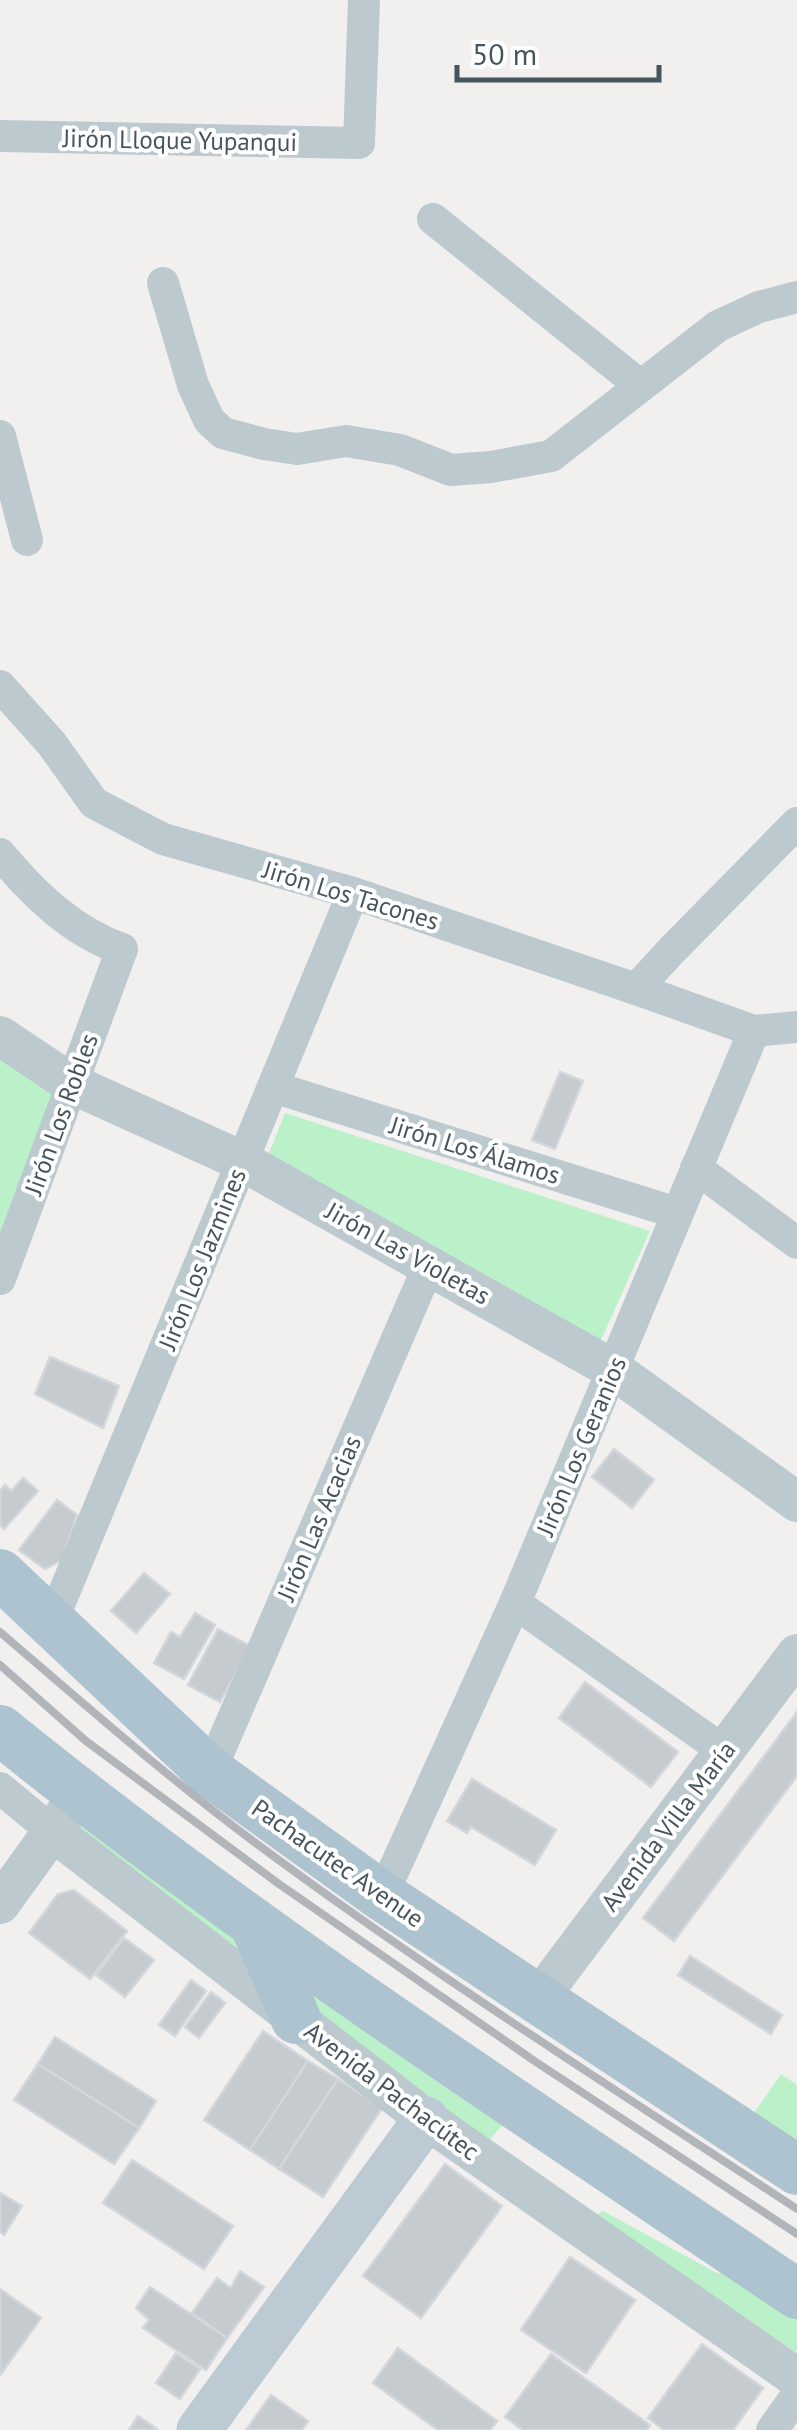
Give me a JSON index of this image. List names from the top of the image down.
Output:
{
  "streets": {
    "main road": ["Pachacutec Avenue", "Avenida Pachacútec"],
    "street": [
      "Jirón Lloque Yupanqui",
      "Jirón Los Tacones",
      "Jirón Los Robles",
      "Jirón Los Álamos",
      "Jirón Las Violetas",
      "Jirón Los Jazmines",
      "Jirón Los Geranios",
      "Jirón Las Acacias",
      "Avenida Villa María"
    ]
  },
  "crossings": [
    ["Jirón Los Tacones", "Jirón Los Jazmines"],
    ["Jirón Los Tacones", "Jirón Los Geranios"],
    ["Jirón Los Robles", "Jirón Las Violetas"],
    ["Jirón Los Álamos", "Jirón Los Jazmines"],
    ["Jirón Los Álamos", "Jirón Los Geranios"],
    ["Jirón Las Violetas", "Jirón Los Jazmines"],
    ["Jirón Las Violetas", "Jirón Los Geranios"],
    ["Jirón Las Violetas", "Jirón Las Acacias"],
    ["Jirón Los Jazmines", "Pachacutec Avenue"],
    ["Jirón Los Geranios", "Pachacutec Avenue"],
    ["Jirón Las Acacias", "Pachacutec Avenue"],
    ["Avenida Villa María", "Pachacutec Avenue"]
  ],
  "scale_bar": "50 m"
}
